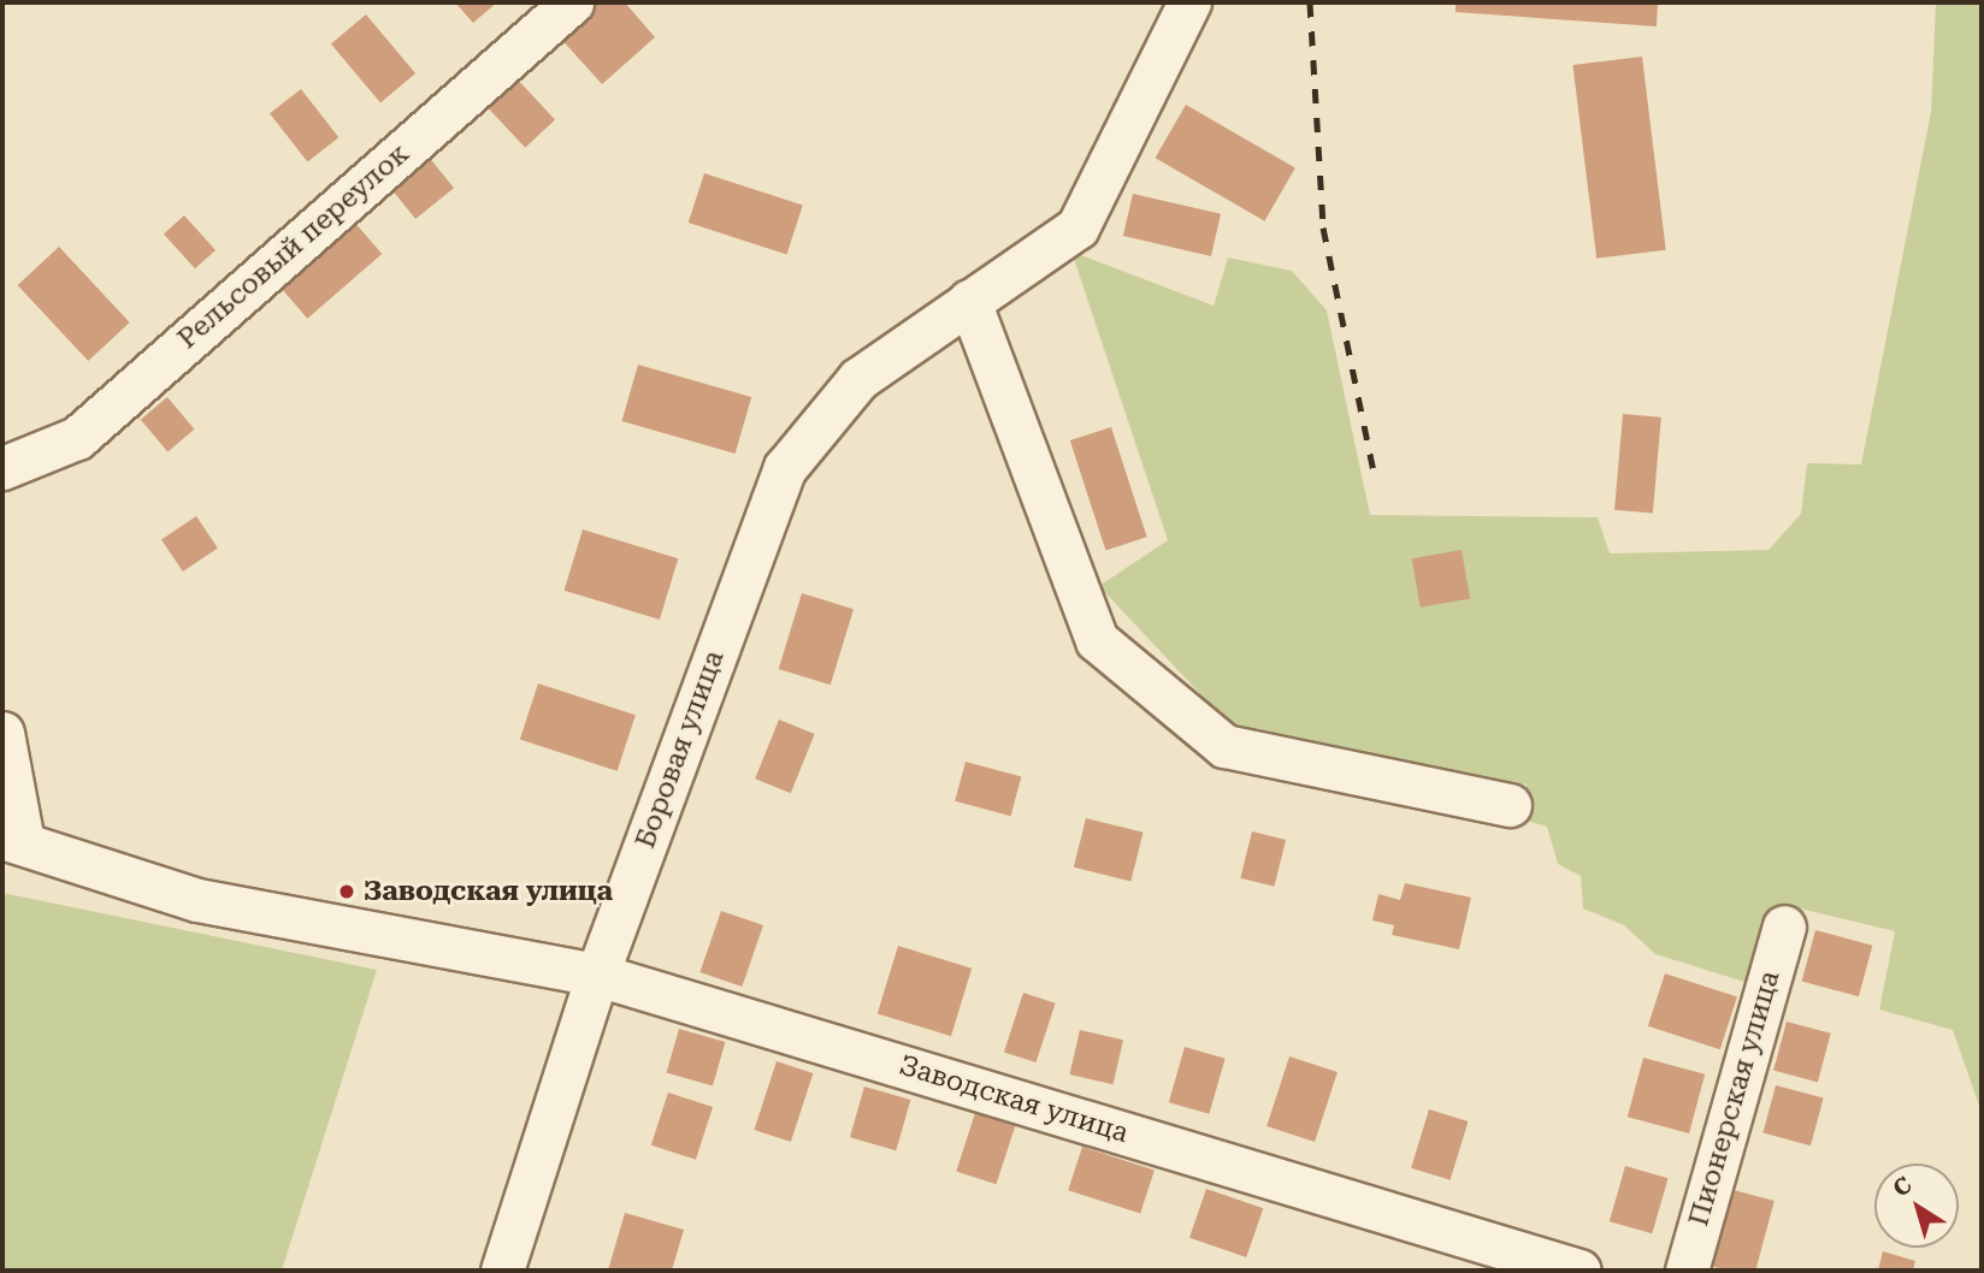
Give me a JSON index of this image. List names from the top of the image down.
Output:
{
  "streets": {
    "street": [
      "Рельсовый переулок",
      "Боровая улица",
      "Пионерская улица",
      "Заводская улица"
    ]
  },
  "crossings": [
    ["Боровая улица", "Заводская улица"]
  ],
  "places": ["Заводская улица"],
  "north": "top left"
}
